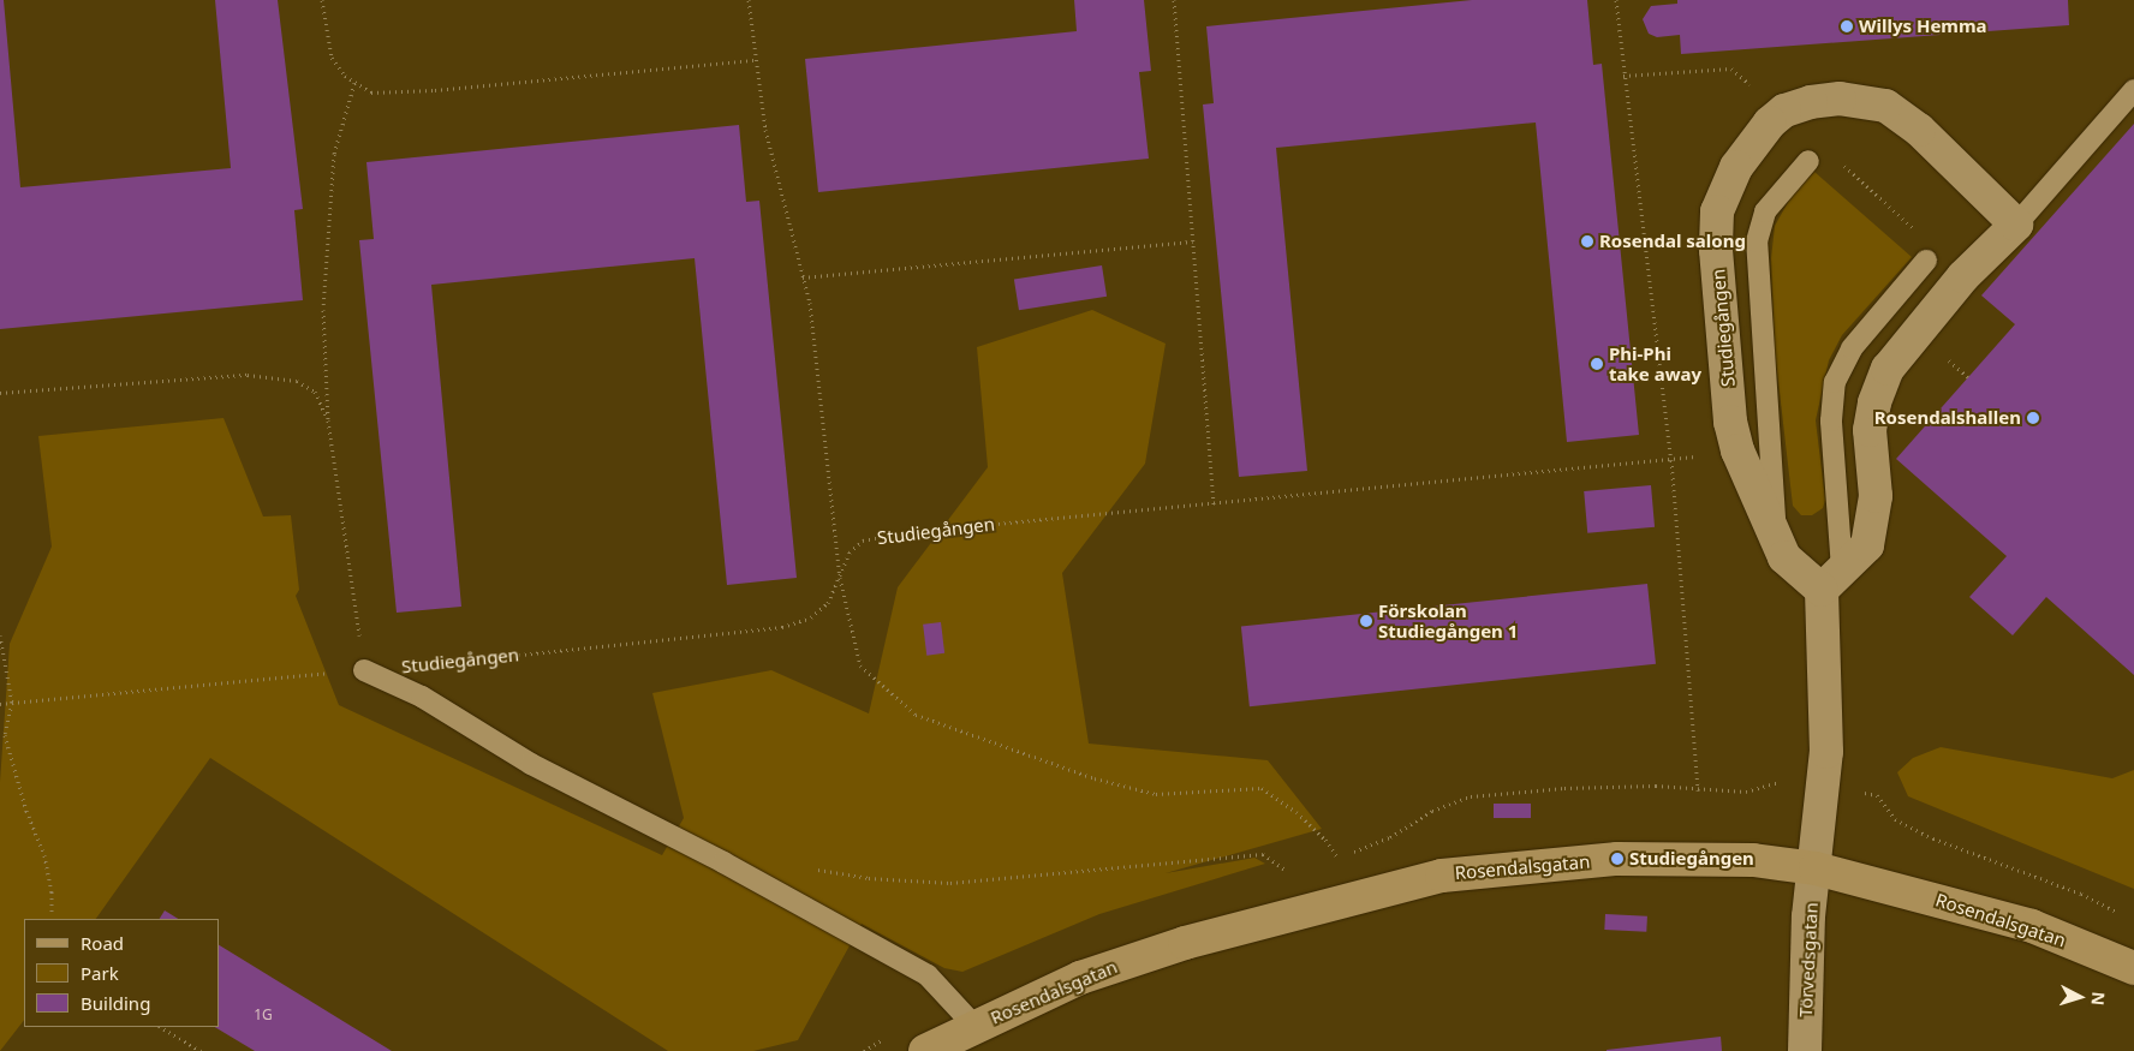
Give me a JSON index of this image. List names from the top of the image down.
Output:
{
  "streets": {
    "street": ["Studiegången", "Rosendalsgatan", "Törvedsgatan"]
  },
  "crossings": [
    ["Rosendalsgatan", "Törvedsgatan"]
  ],
  "places": [
    "Willys Hemma",
    "Rosendal salong",
    "Phi-Phi take away",
    "Rosendalshallen",
    "Förskolan Studiegången 1",
    "Studiegången"
  ],
  "house_numbers": ["1G"],
  "legend": ["Road", "Park", "Building"],
  "north": "right"
}
